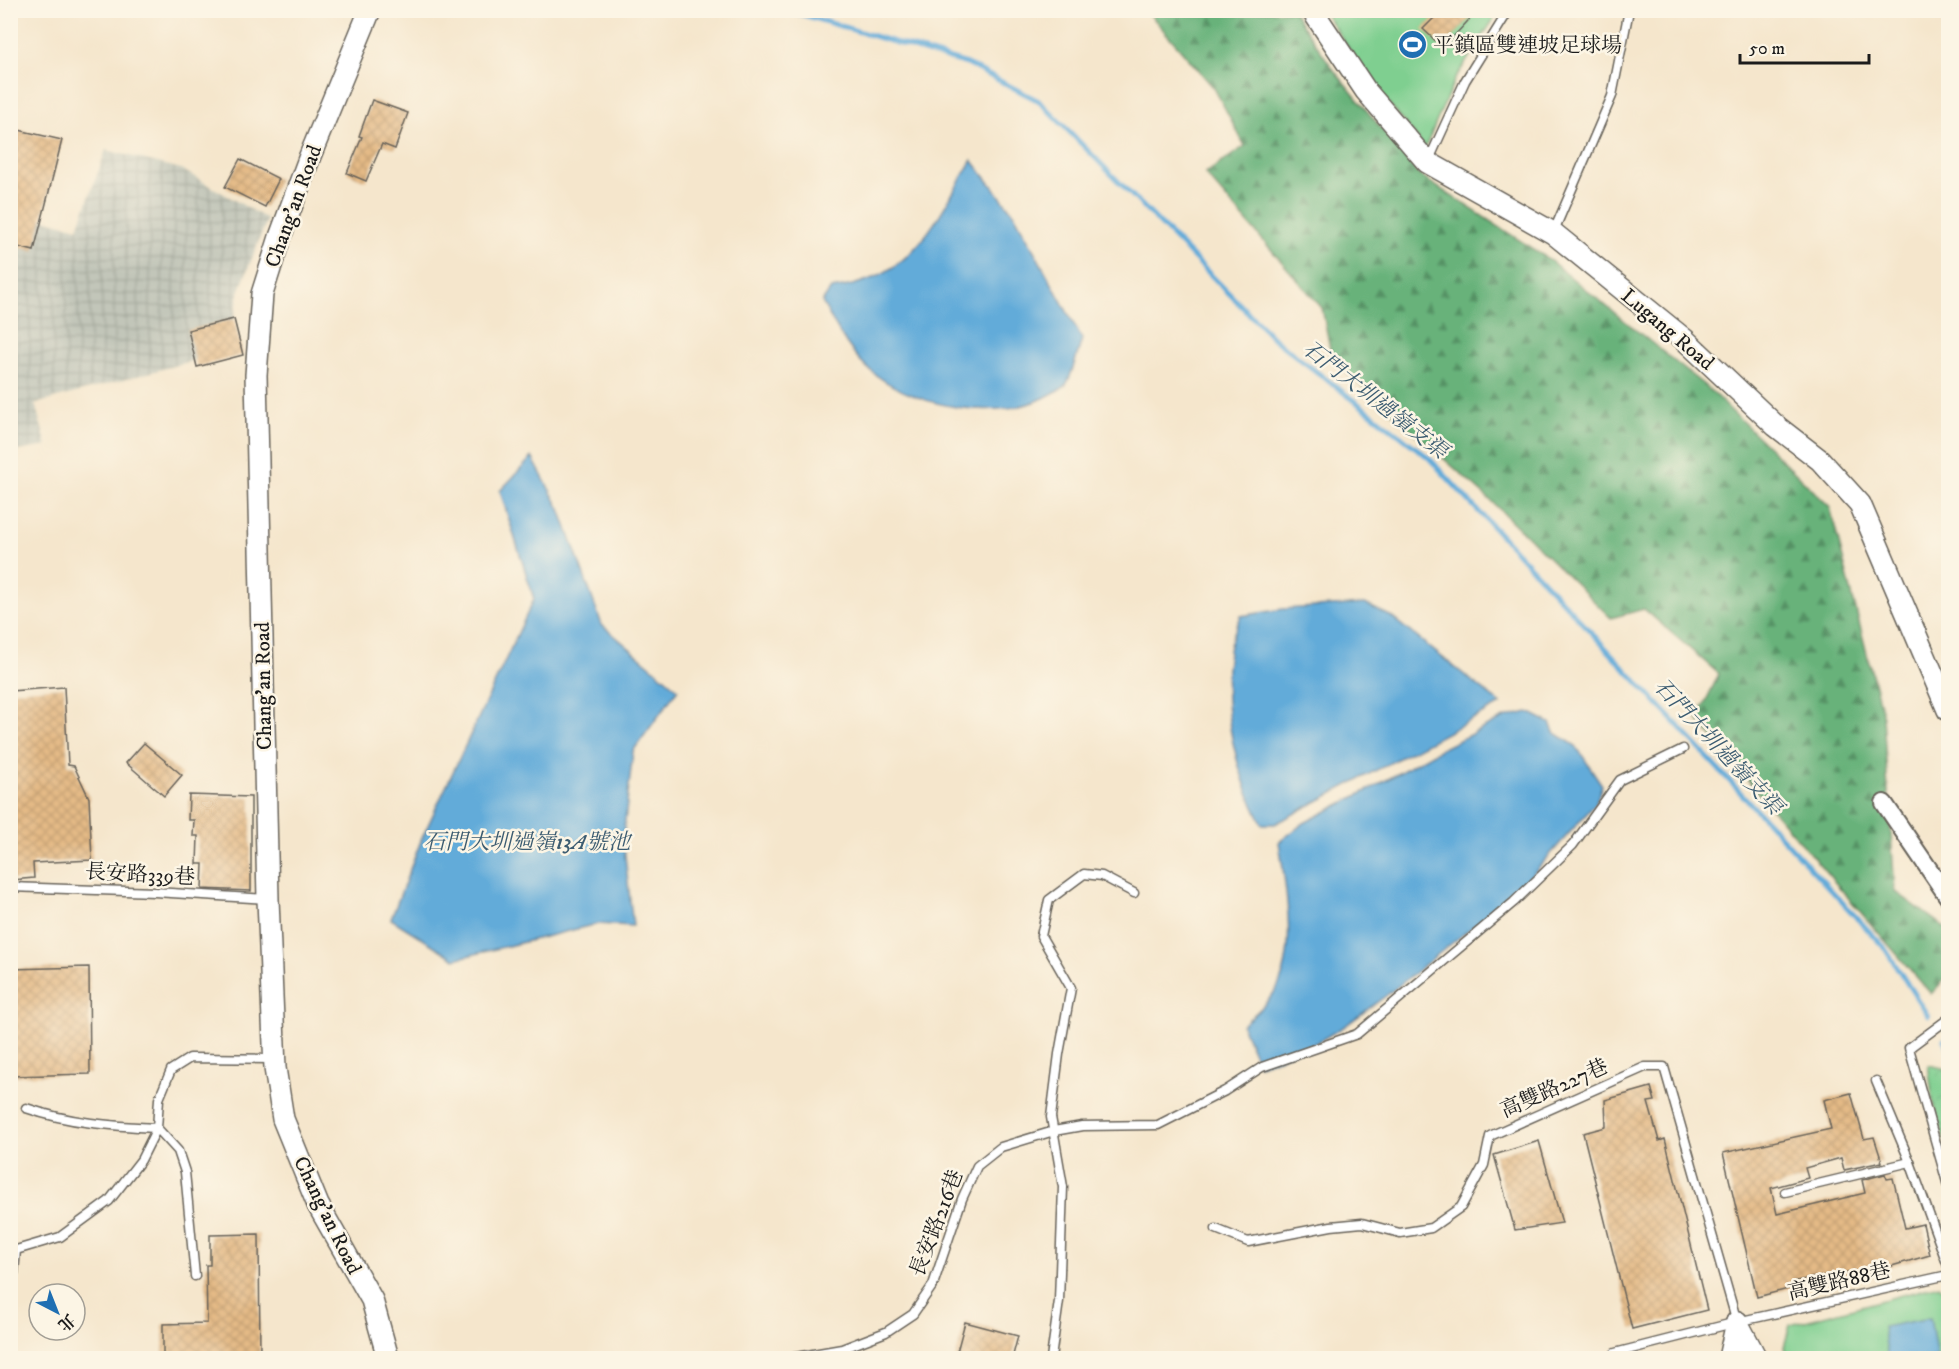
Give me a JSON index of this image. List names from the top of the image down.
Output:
{
  "streets": {
    "street": ["Chang'an Road", "Lugang Road"],
    "lane": [
      "長安路339巷",
      "高雙路227巷",
      "長安路216巷",
      "高雙路88巷"
    ]
  },
  "crossings": [
    ["Chang'an Road", "長安路339巷"],
    ["高雙路227巷", "高雙路88巷"]
  ],
  "water": ["石門大圳過嶺支渠", "石門大圳過嶺13A號池"],
  "places": {
    "sports": ["平鎮區雙連坡足球場"]
  },
  "scale_bar": "50 m",
  "north": "bottom right"
}
